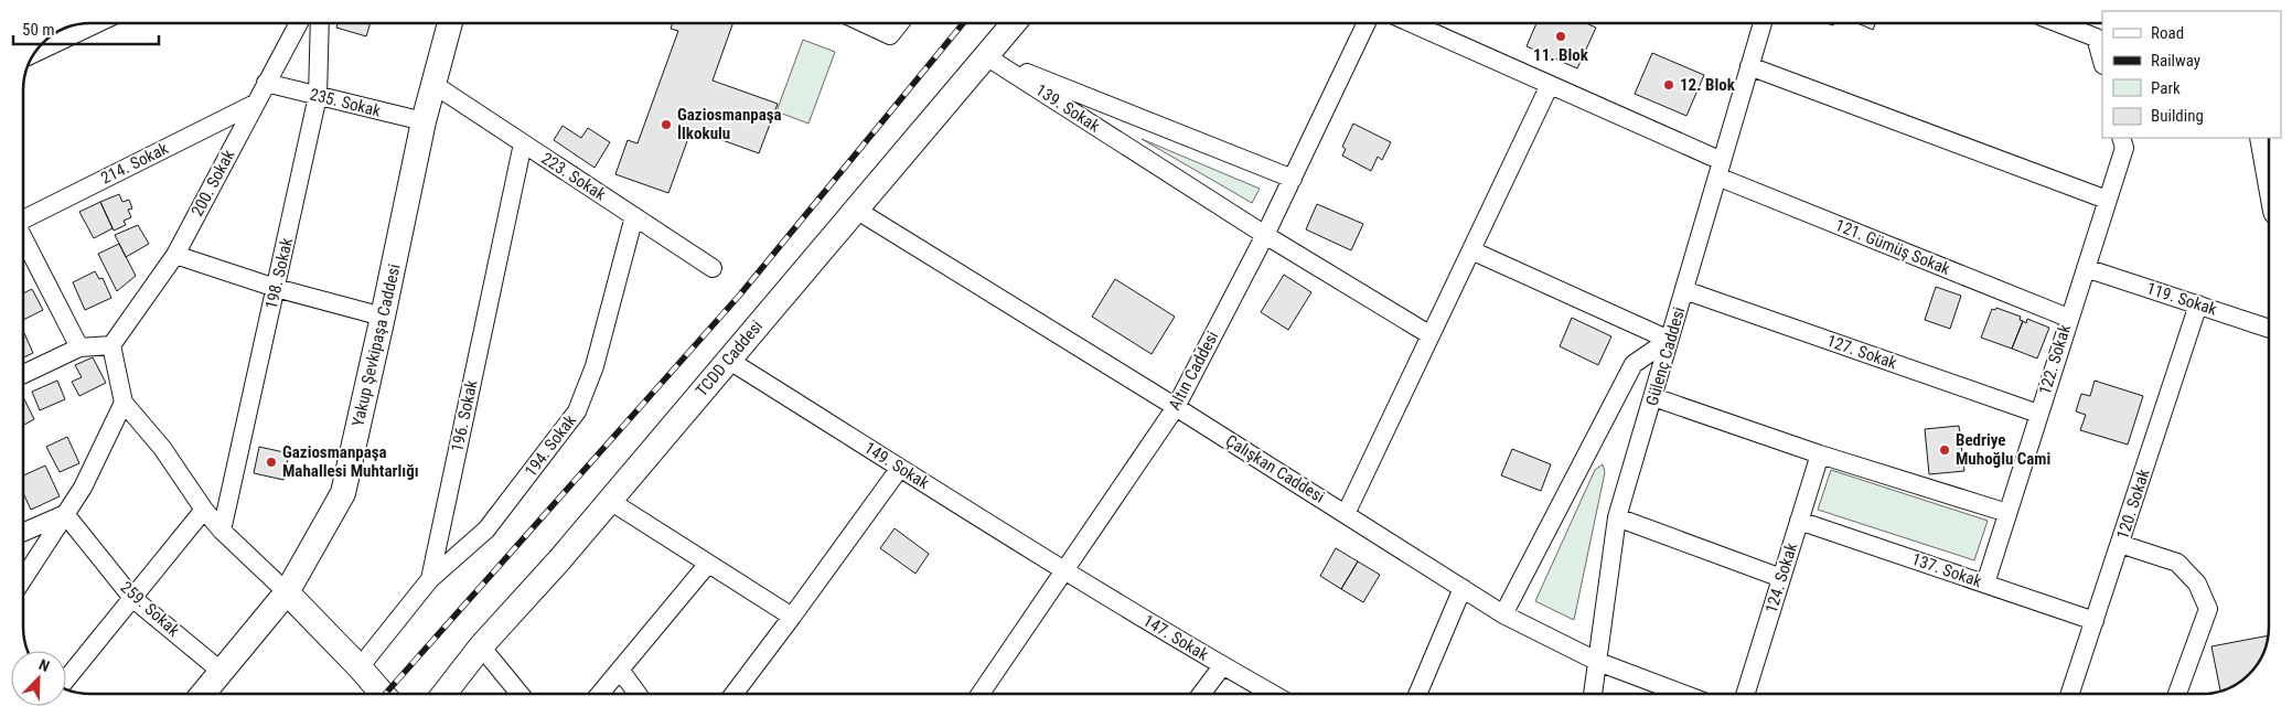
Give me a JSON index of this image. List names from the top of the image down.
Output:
{
  "streets": {
    "main road": ["Yakup Şevkipaşa Caddesi", "TCDD Caddesi"],
    "street": [
      "235. Sokak",
      "139. Sokak",
      "214. Sokak",
      "223. Sokak",
      "200. Sokak",
      "121. Gümüş Sokak",
      "198. Sokak",
      "119. Sokak",
      "127. Sokak",
      "Gülenç Caddesi",
      "122. Sokak",
      "Altın Caddesi",
      "196. Sokak",
      "194. Sokak",
      "149. Sokak",
      "Çalışkan Caddesi",
      "120. Sokak",
      "137. Sokak",
      "124. Sokak",
      "259. Sokak",
      "147. Sokak"
    ]
  },
  "crossings": [
    ["235. Sokak", "200. Sokak"],
    ["235. Sokak", "198. Sokak"],
    ["235. Sokak", "Yakup Şevkipaşa Caddesi"],
    ["139. Sokak", "TCDD Caddesi"],
    ["139. Sokak", "Altın Caddesi"],
    ["214. Sokak", "200. Sokak"],
    ["223. Sokak", "Yakup Şevkipaşa Caddesi"],
    ["223. Sokak", "196. Sokak"],
    ["223. Sokak", "194. Sokak"],
    ["121. Gümüş Sokak", "Gülenç Caddesi"],
    ["121. Gümüş Sokak", "122. Sokak"],
    ["119. Sokak", "122. Sokak"],
    ["119. Sokak", "120. Sokak"],
    ["Yakup Şevkipaşa Caddesi", "259. Sokak"],
    ["127. Sokak", "Gülenç Caddesi"],
    ["127. Sokak", "122. Sokak"],
    ["Gülenç Caddesi", "Çalışkan Caddesi"],
    ["TCDD Caddesi", "149. Sokak"],
    ["TCDD Caddesi", "Çalışkan Caddesi"],
    ["122. Sokak", "137. Sokak"],
    ["Altın Caddesi", "149. Sokak"],
    ["Altın Caddesi", "Çalışkan Caddesi"],
    ["Altın Caddesi", "147. Sokak"],
    ["196. Sokak", "194. Sokak"],
    ["149. Sokak", "147. Sokak"],
    ["120. Sokak", "137. Sokak"],
    ["137. Sokak", "124. Sokak"]
  ],
  "places": [
    "11. Blok",
    "12. Blok",
    "Gaziosmanpaşa İlkokulu",
    "Bedriye Muhoğlu Cami",
    "Gaziosmanpaşa Mahallesi Muhtarlığı"
  ],
  "legend": [
    "Road",
    "Railway",
    "Park",
    "Building"
  ],
  "scale_bar": "50 m",
  "north": "top right"
}
